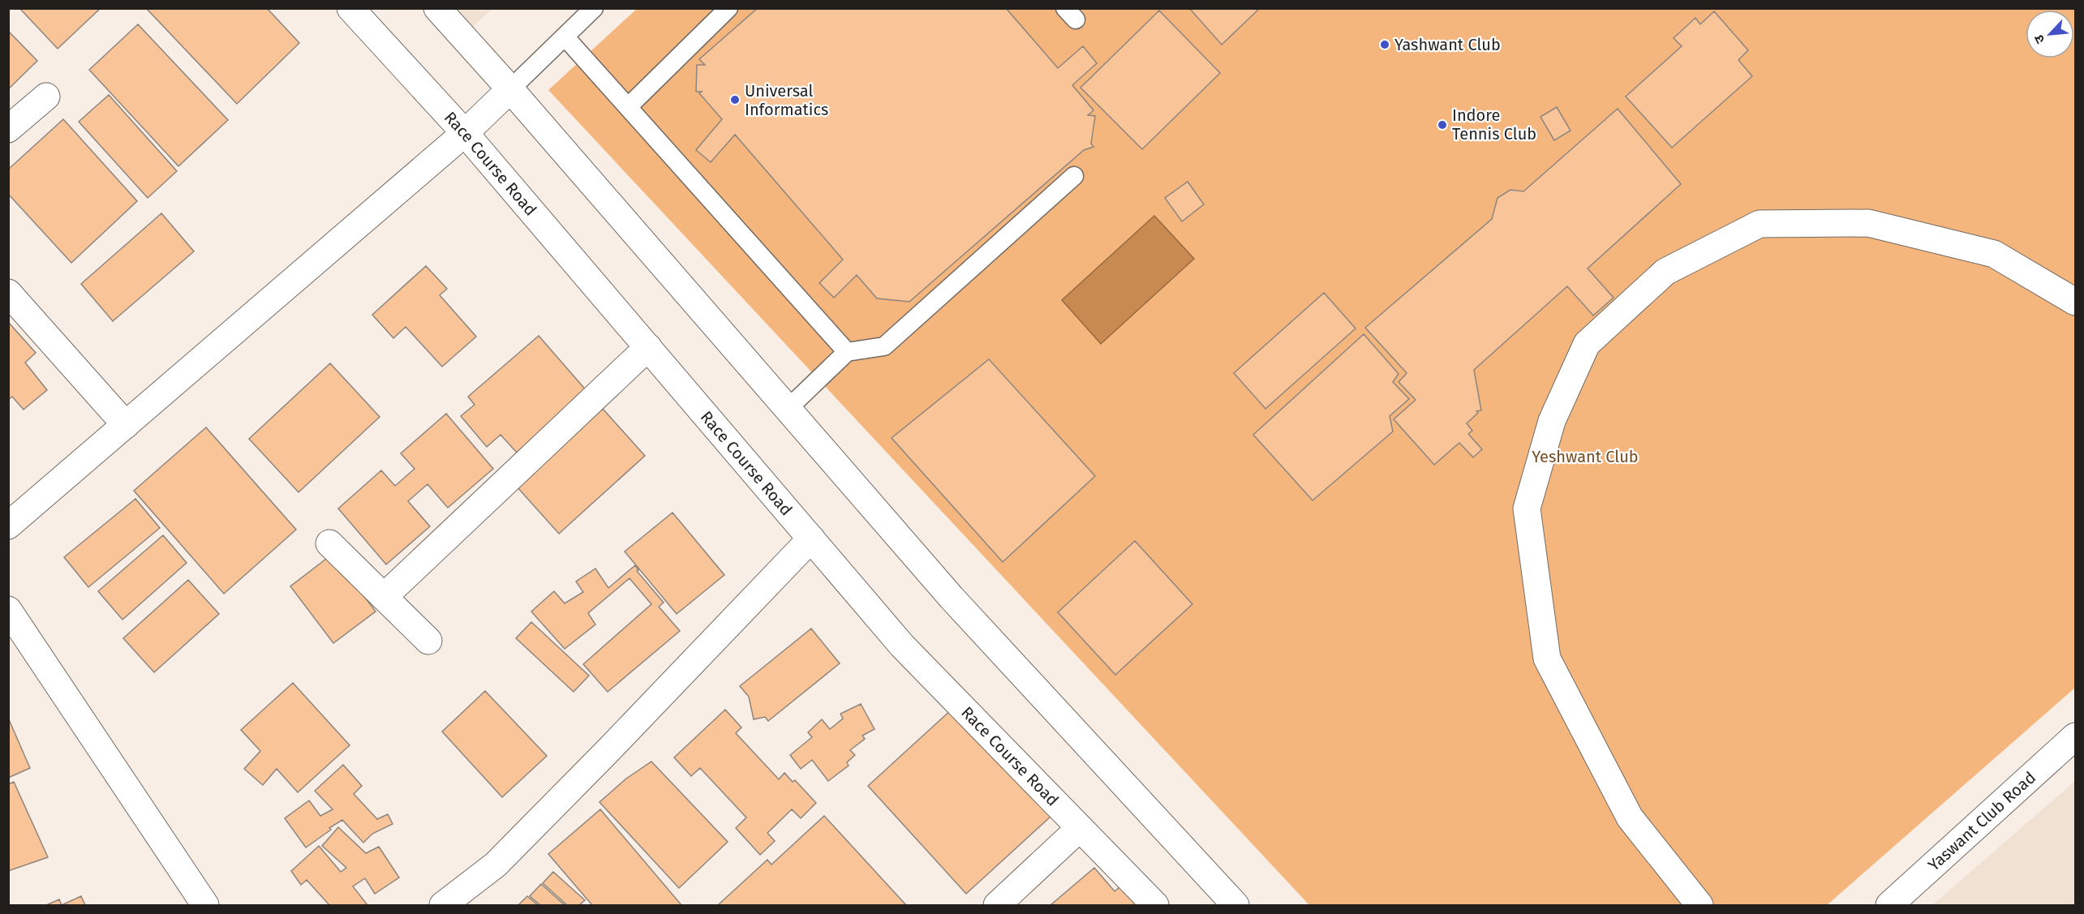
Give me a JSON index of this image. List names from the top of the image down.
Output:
{
  "streets": {
    "street": ["Race Course Road", "Yaswant Club Road"]
  },
  "parks": ["Yeshwant Club"],
  "places": ["Yashwant Club", "Universal Informatics", "Indore Tennis Club"],
  "north": "bottom left"
}
